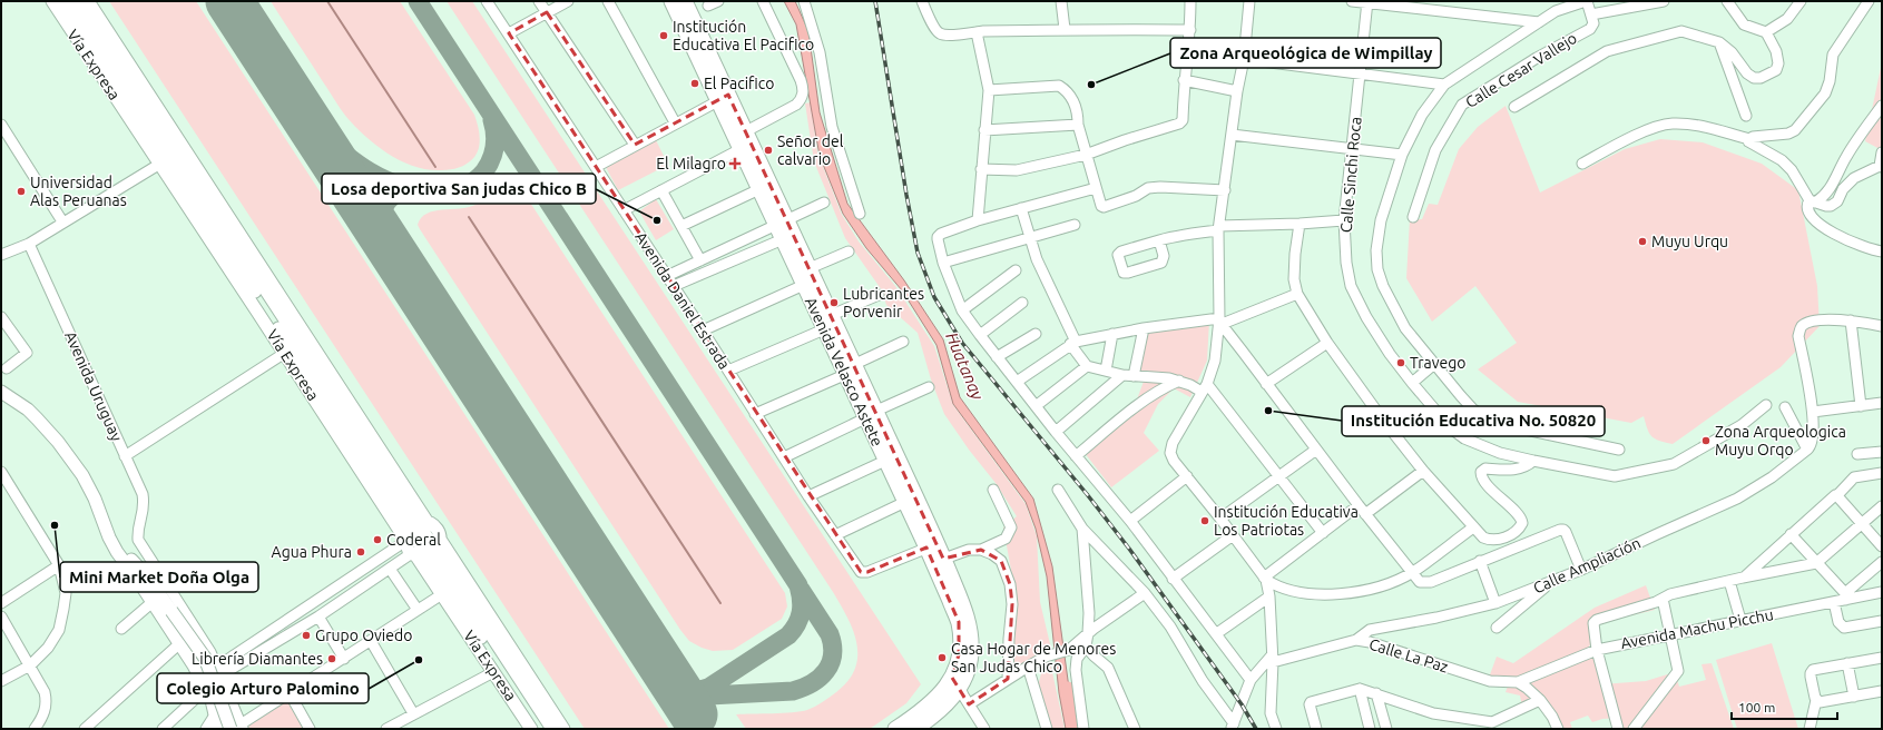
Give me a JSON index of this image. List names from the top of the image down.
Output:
{
  "streets": {
    "highway": ["Avenida Velasco Astete"],
    "main road": ["Vía Expresa"],
    "street": [
      "Calle Cesar Vallejo",
      "Calle Sinchi Roca",
      "Avenida Daniel Estrada",
      "Avenida Uruguay",
      "Calle Ampliación",
      "Avenida Machu Picchu",
      "Calle La Paz"
    ]
  },
  "crossings": [
    ["Avenida Daniel Estrada", "Avenida Velasco Astete"],
    ["Calle Ampliación", "Calle La Paz"],
    ["Avenida Machu Picchu", "Calle La Paz"]
  ],
  "water": ["Huatanay"],
  "places": {
    "other": [
      "Institución Educativa El Pacifico",
      "El Pacifico",
      "Zona Arqueológica de Wimpillay",
      "Señor del calvario",
      "Universidad Alas Peruanas",
      "Losa deportiva San judas Chico B",
      "Muyu Urqu",
      "Lubricantes Porvenir",
      "Travego",
      "Institución Educativa No. 50820",
      "Zona Arqueologica Muyu Orqo",
      "Institución Educativa Los Patriotas",
      "Mini Market Doña Olga",
      "Coderal",
      "Agua Phura",
      "Grupo Oviedo",
      "Casa Hogar de Menores San Judas Chico",
      "Librería Diamantes",
      "Colegio Arturo Palomino"
    ],
    "health": ["El Milagro"]
  },
  "scale_bar": "100 m"
}
